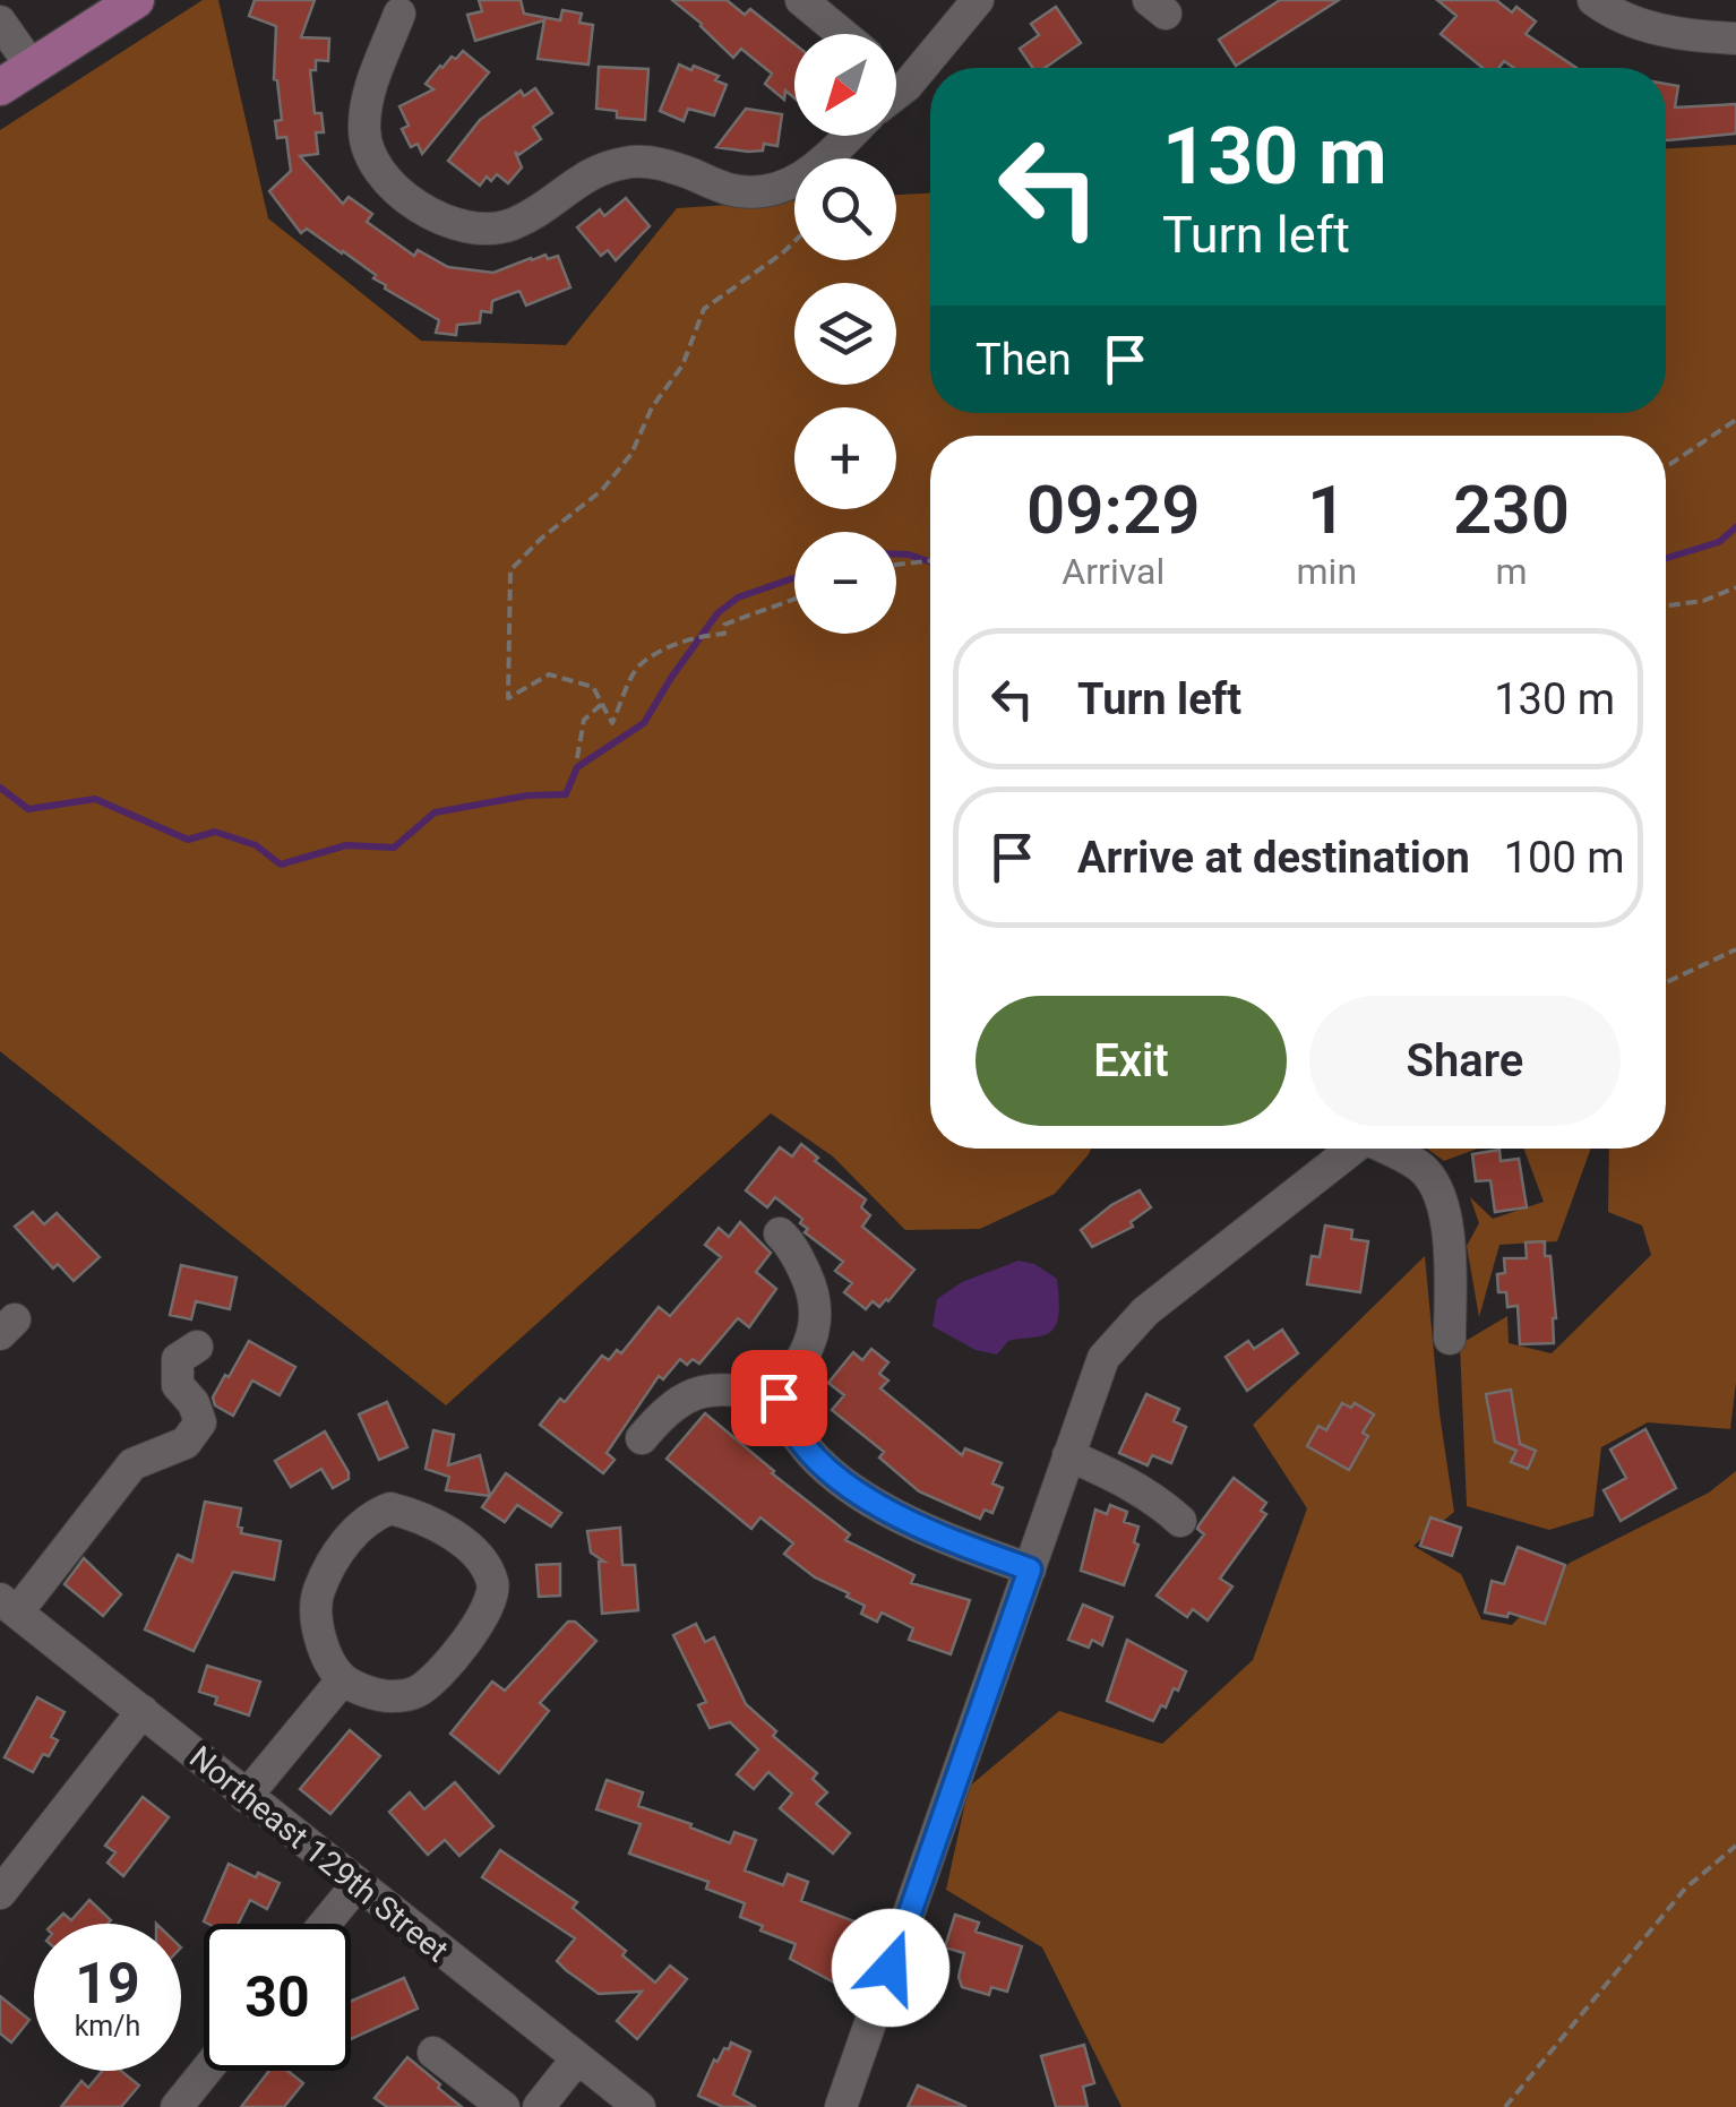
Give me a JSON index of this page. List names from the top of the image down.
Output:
{
  "streets": {
    "street": ["Northeast 129th Street"]
  },
  "north": "bottom left",
  "page": {
    "map_buttons": ["+", "−"],
    "turn": ["130 m", "Turn left"],
    "then": "Then",
    "eta": [
      "09:29",
      "Arrival",
      "1",
      "min",
      "230",
      "m"
    ],
    "list": [
      {
        "name": "Turn left",
        "value": "130 m"
      },
      {
        "name": "Arrive at destination",
        "value": "100 m"
      }
    ],
    "buttons": ["Exit", "Share"],
    "speed": "19 km/h",
    "limit": "30"
  }
}
